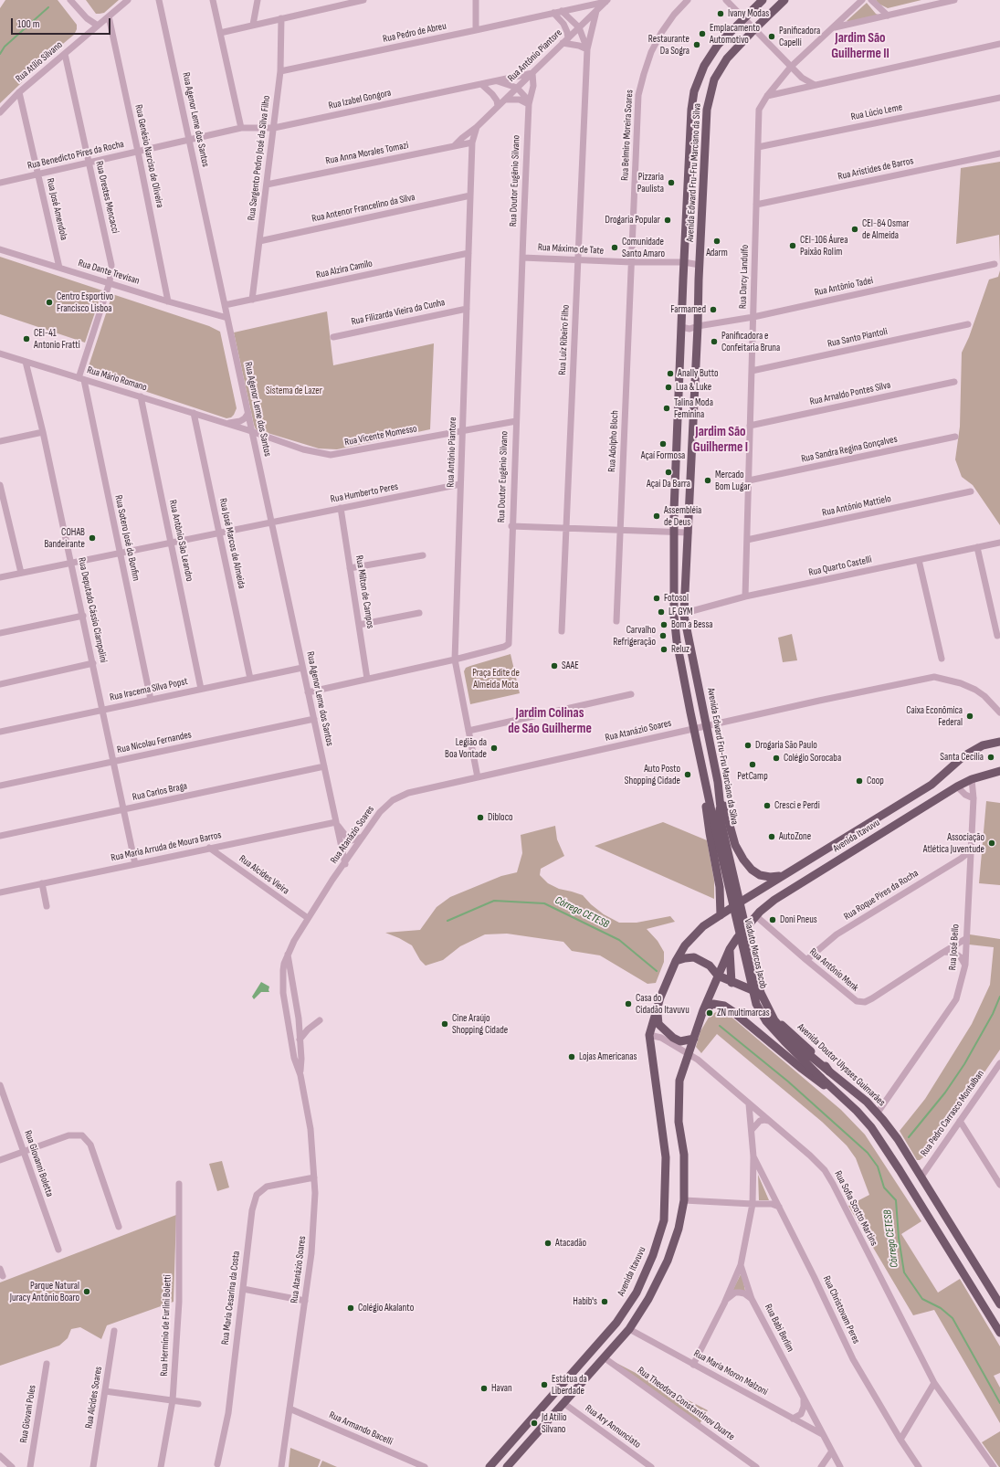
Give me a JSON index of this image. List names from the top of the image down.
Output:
{
  "streets": {
    "main road": [
      "Avenida Edward Fru-Fru Marciano da Silva",
      "Avenida Itavuvu",
      "Viaduto Marcos Jacob",
      "Avenida Doutor Ulysses Guimarães"
    ],
    "street": [
      "Rua Pedro de Abreu",
      "Rua Antônio Piantore",
      "Rua Atílio Silvano",
      "Rua Izabel Gongora",
      "Rua Lúcio Leme",
      "Rua Agenor Leme dos Santos",
      "Rua Belmiro Moreira Soares",
      "Rua Anna Morales Tomazi",
      "Rua Benedicto Pires da Rocha",
      "Rua Genésio Narciso de Oliveira",
      "Rua Sargento Pedro José da Silva Filho",
      "Rua Aristides de Barros",
      "Rua Doutor Eugênio Silvano",
      "Rua Orestes Mencacci",
      "Rua Antenor Francelino da Silva",
      "Rua José Amendola",
      "Rua Máximo de Tate",
      "Rua Alzira Camilo",
      "Rua Dante Trevisan",
      "Rua Darcy Landulfo",
      "Rua Antônio Tadei",
      "Rua Filizarda Vieira da Cunha",
      "Rua Santo Piantoli",
      "Rua Luiz Ribeiro Filho",
      "Rua Mário Romano",
      "Rua Arnaldo Pontes Silva",
      "Rua Vicente Momesso",
      "Rua Adolpho Bloch",
      "Rua Sandra Regina Gonçalves",
      "Rua Humberto Peres",
      "Rua Antônio Mattielo",
      "Rua Sotero José do Bonfim",
      "Rua Antônio São Leandro",
      "Rua José Marcos de Almeida",
      "Rua Quarto Castelli",
      "Rua Milton de Campos",
      "Rua Deputado Cássio Ciampolini",
      "Rua Iracema Silva Popst",
      "Rua Atanázio Soares",
      "Rua Nicolau Fernandes",
      "Rua Carlos Braga",
      "Rua Maria Arruda de Moura Barros",
      "Rua Alcides Vieira",
      "Rua Roque Pires da Rocha",
      "Rua José Bello",
      "Rua Antônio Menk",
      "Rua Pedro Carrasco Montalban",
      "Rua Giovanni Boletta",
      "Rua Sofia Scotto Martins",
      "Rua Maria Cesarina da Costa",
      "Rua Christovam Peres",
      "Rua Hermínio de Furlini Boletti",
      "Rua Babi Berlim",
      "Rua Maria Moron Malzoni",
      "Rua Alcides Soares",
      "Rua Theodora Constantinov Duarte",
      "Rua Giovani Poles",
      "Rua Ary Annunciato",
      "Rua Armando Bacelli"
    ]
  },
  "crossings": [
    ["Rua Pedro de Abreu", "Rua Antônio Piantore"],
    ["Rua Pedro de Abreu", "Rua Sargento Pedro José da Silva Filho"],
    ["Rua Antônio Piantore", "Rua Izabel Gongora"],
    ["Rua Antônio Piantore", "Rua Anna Morales Tomazi"],
    ["Rua Antônio Piantore", "Rua Doutor Eugênio Silvano"],
    ["Rua Antônio Piantore", "Rua Antenor Francelino da Silva"],
    ["Rua Antônio Piantore", "Rua Alzira Camilo"],
    ["Rua Antônio Piantore", "Rua Filizarda Vieira da Cunha"],
    ["Rua Antônio Piantore", "Rua Luiz Ribeiro Filho"],
    ["Rua Antônio Piantore", "Rua Vicente Momesso"],
    ["Rua Antônio Piantore", "Rua Humberto Peres"],
    ["Rua Antônio Piantore", "Rua Atanázio Soares"],
    ["Rua Atílio Silvano", "Rua Genésio Narciso de Oliveira"],
    ["Rua Atílio Silvano", "Rua Orestes Mencacci"],
    ["Rua Atílio Silvano", "Rua José Amendola"],
    ["Rua Izabel Gongora", "Rua Benedicto Pires da Rocha"],
    ["Rua Izabel Gongora", "Rua Sargento Pedro José da Silva Filho"],
    ["Rua Izabel Gongora", "Rua Doutor Eugênio Silvano"],
    ["Rua Lúcio Leme", "Rua Darcy Landulfo"],
    ["Rua Agenor Leme dos Santos", "Rua Benedicto Pires da Rocha"],
    ["Rua Agenor Leme dos Santos", "Rua Doutor Eugênio Silvano"],
    ["Rua Agenor Leme dos Santos", "Rua Alzira Camilo"],
    ["Rua Agenor Leme dos Santos", "Rua Dante Trevisan"],
    ["Rua Agenor Leme dos Santos", "Rua Mário Romano"],
    ["Rua Agenor Leme dos Santos", "Rua Vicente Momesso"],
    ["Rua Agenor Leme dos Santos", "Rua Humberto Peres"],
    ["Rua Agenor Leme dos Santos", "Rua Iracema Silva Popst"],
    ["Rua Agenor Leme dos Santos", "Rua Atanázio Soares"],
    ["Rua Agenor Leme dos Santos", "Rua Nicolau Fernandes"],
    ["Rua Agenor Leme dos Santos", "Rua Carlos Braga"],
    ["Rua Agenor Leme dos Santos", "Rua Maria Arruda de Moura Barros"],
    ["Rua Belmiro Moreira Soares", "Rua Máximo de Tate"],
    ["Rua Belmiro Moreira Soares", "Rua Adolpho Bloch"],
    ["Rua Anna Morales Tomazi", "Rua Sargento Pedro José da Silva Filho"],
    ["Rua Benedicto Pires da Rocha", "Rua Genésio Narciso de Oliveira"],
    ["Rua Benedicto Pires da Rocha", "Rua Orestes Mencacci"],
    ["Rua Benedicto Pires da Rocha", "Rua José Amendola"],
    ["Rua Genésio Narciso de Oliveira", "Rua Dante Trevisan"],
    ["Rua Sargento Pedro José da Silva Filho", "Rua Antenor Francelino da Silva"],
    ["Rua Sargento Pedro José da Silva Filho", "Rua Alzira Camilo"],
    ["Rua Aristides de Barros", "Rua Darcy Landulfo"],
    ["Avenida Edward Fru-Fru Marciano da Silva", "Rua Máximo de Tate"],
    ["Avenida Edward Fru-Fru Marciano da Silva", "Rua Antônio Tadei"],
    ["Avenida Edward Fru-Fru Marciano da Silva", "Rua Quarto Castelli"],
    ["Avenida Edward Fru-Fru Marciano da Silva", "Rua Atanázio Soares"],
    ["Avenida Edward Fru-Fru Marciano da Silva", "Avenida Itavuvu"],
    ["Avenida Edward Fru-Fru Marciano da Silva", "Viaduto Marcos Jacob"],
    ["Rua Doutor Eugênio Silvano", "Rua Máximo de Tate"],
    ["Rua Doutor Eugênio Silvano", "Rua Vicente Momesso"],
    ["Rua Doutor Eugênio Silvano", "Rua Milton de Campos"],
    ["Rua Orestes Mencacci", "Rua Dante Trevisan"],
    ["Rua Orestes Mencacci", "Rua Mário Romano"],
    ["Rua Orestes Mencacci", "Rua Sotero José do Bonfim"],
    ["Rua José Amendola", "Rua Dante Trevisan"],
    ["Rua Máximo de Tate", "Rua Luiz Ribeiro Filho"],
    ["Rua Máximo de Tate", "Rua Adolpho Bloch"],
    ["Rua Darcy Landulfo", "Rua Antônio Tadei"],
    ["Rua Darcy Landulfo", "Rua Santo Piantoli"],
    ["Rua Darcy Landulfo", "Rua Arnaldo Pontes Silva"],
    ["Rua Darcy Landulfo", "Rua Sandra Regina Gonçalves"],
    ["Rua Darcy Landulfo", "Rua Antônio Mattielo"],
    ["Rua Darcy Landulfo", "Rua Quarto Castelli"],
    ["Rua Mário Romano", "Rua Vicente Momesso"],
    ["Rua Mário Romano", "Rua Sotero José do Bonfim"],
    ["Rua Mário Romano", "Rua Antônio São Leandro"],
    ["Rua Mário Romano", "Rua José Marcos de Almeida"],
    ["Rua Mário Romano", "Rua Deputado Cássio Ciampolini"],
    ["Rua Humberto Peres", "Rua Sotero José do Bonfim"],
    ["Rua Humberto Peres", "Rua Antônio São Leandro"],
    ["Rua Humberto Peres", "Rua José Marcos de Almeida"],
    ["Rua Humberto Peres", "Rua Milton de Campos"],
    ["Rua Humberto Peres", "Rua Deputado Cássio Ciampolini"],
    ["Rua Sotero José do Bonfim", "Rua Iracema Silva Popst"],
    ["Rua Antônio São Leandro", "Rua Iracema Silva Popst"],
    ["Rua José Marcos de Almeida", "Rua Iracema Silva Popst"],
    ["Rua Deputado Cássio Ciampolini", "Rua Iracema Silva Popst"],
    ["Rua Deputado Cássio Ciampolini", "Rua Nicolau Fernandes"],
    ["Rua Deputado Cássio Ciampolini", "Rua Carlos Braga"],
    ["Rua Deputado Cássio Ciampolini", "Rua Maria Arruda de Moura Barros"],
    ["Rua Atanázio Soares", "Rua Alcides Vieira"],
    ["Rua Atanázio Soares", "Rua Maria Cesarina da Costa"],
    ["Rua Atanázio Soares", "Rua Armando Bacelli"],
    ["Avenida Itavuvu", "Rua José Bello"],
    ["Avenida Itavuvu", "Rua Antônio Menk"],
    ["Avenida Itavuvu", "Avenida Doutor Ulysses Guimarães"],
    ["Avenida Itavuvu", "Rua Sofia Scotto Martins"],
    ["Avenida Itavuvu", "Rua Maria Moron Malzoni"],
    ["Avenida Itavuvu", "Rua Theodora Constantinov Duarte"],
    ["Avenida Itavuvu", "Rua Ary Annunciato"],
    ["Rua Maria Arruda de Moura Barros", "Rua Alcides Vieira"],
    ["Rua Roque Pires da Rocha", "Rua José Bello"],
    ["Rua Roque Pires da Rocha", "Rua Antônio Menk"],
    ["Rua José Bello", "Rua Antônio Menk"],
    ["Rua José Bello", "Avenida Doutor Ulysses Guimarães"],
    ["Viaduto Marcos Jacob", "Avenida Doutor Ulysses Guimarães"],
    ["Avenida Doutor Ulysses Guimarães", "Rua Pedro Carrasco Montalban"],
    ["Rua Babi Berlim", "Rua Maria Moron Malzoni"]
  ],
  "districts": ["Jardim São Guilherme II", "Jardim São Guilherme I", "Jardim Colinas de São Guilherme"],
  "water": ["Córrego CETESB"],
  "parks": ["Sistema de Lazer", "Praça Edite de Almeida Mota"],
  "places": [
    "Ivany Modas",
    "Emplacamento Automotivo",
    "Panificadora Capelli",
    "Restaurante Da Sogra",
    "Pizzaria Paulista",
    "Drogaria Popular",
    "CEI-84 Osmar de Almeida",
    "Adarm",
    "CEI-106 Áurea Paixão Rolim",
    "Comunidade Santo Amaro",
    "Centro Esportivo Francisco Lisboa",
    "Farmamed",
    "CEI-41 Antonio Fratti",
    "Panificadora e Confeitaria Bruna",
    "Anally Butto",
    "Lua & Luke",
    "Talina Moda Feminina",
    "Açaí Formosa",
    "Açaí Da Barra",
    "Mercado Bom Lugar",
    "Assembléia de Deus",
    "COHAB Bandeirante",
    "Fotosol",
    "LF GYM",
    "Bom a Bessa",
    "Carvalho Refrigeração",
    "Reluz",
    "SAAE",
    "Caixa Econômica Federal",
    "Drogaria São Paulo",
    "Legião da Boa Vontade",
    "Santa Cecília",
    "Colégio Sorocaba",
    "PetCamp",
    "Auto Posto Shopping Cidade",
    "Coop",
    "Cresci e Perdi",
    "Dibloco",
    "AutoZone",
    "Associação Atlética Juventude",
    "Doni Pneus",
    "Casa do Cidadão Itavuvu",
    "ZN multimarcas",
    "Cine Araújo Shopping Cidade",
    "Lojas Americanas",
    "Atacadão",
    "Parque Natural Juracy Antônio Boaro",
    "Habib's",
    "Colégio Akalanto",
    "Estátua da Liberdade",
    "Havan",
    "Jd Atílio Silvano"
  ],
  "scale_bar": "100 m"
}
